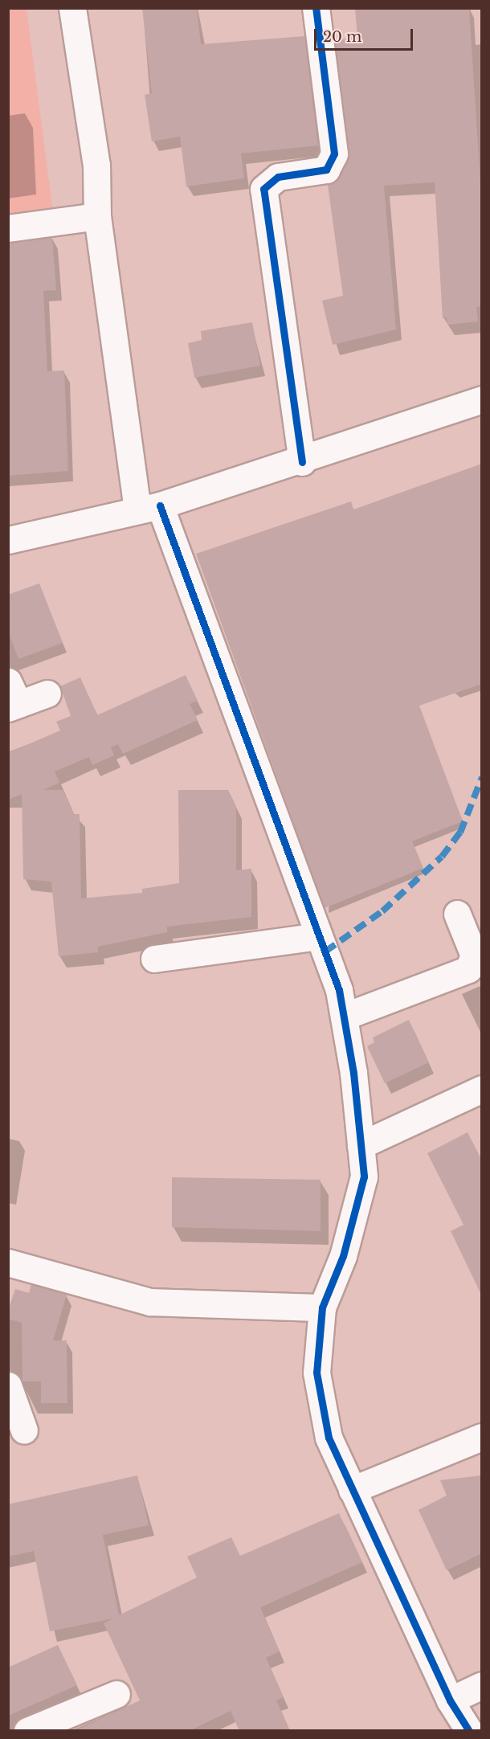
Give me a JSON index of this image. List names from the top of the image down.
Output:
{
  "scale_bar": "20 m"
}
